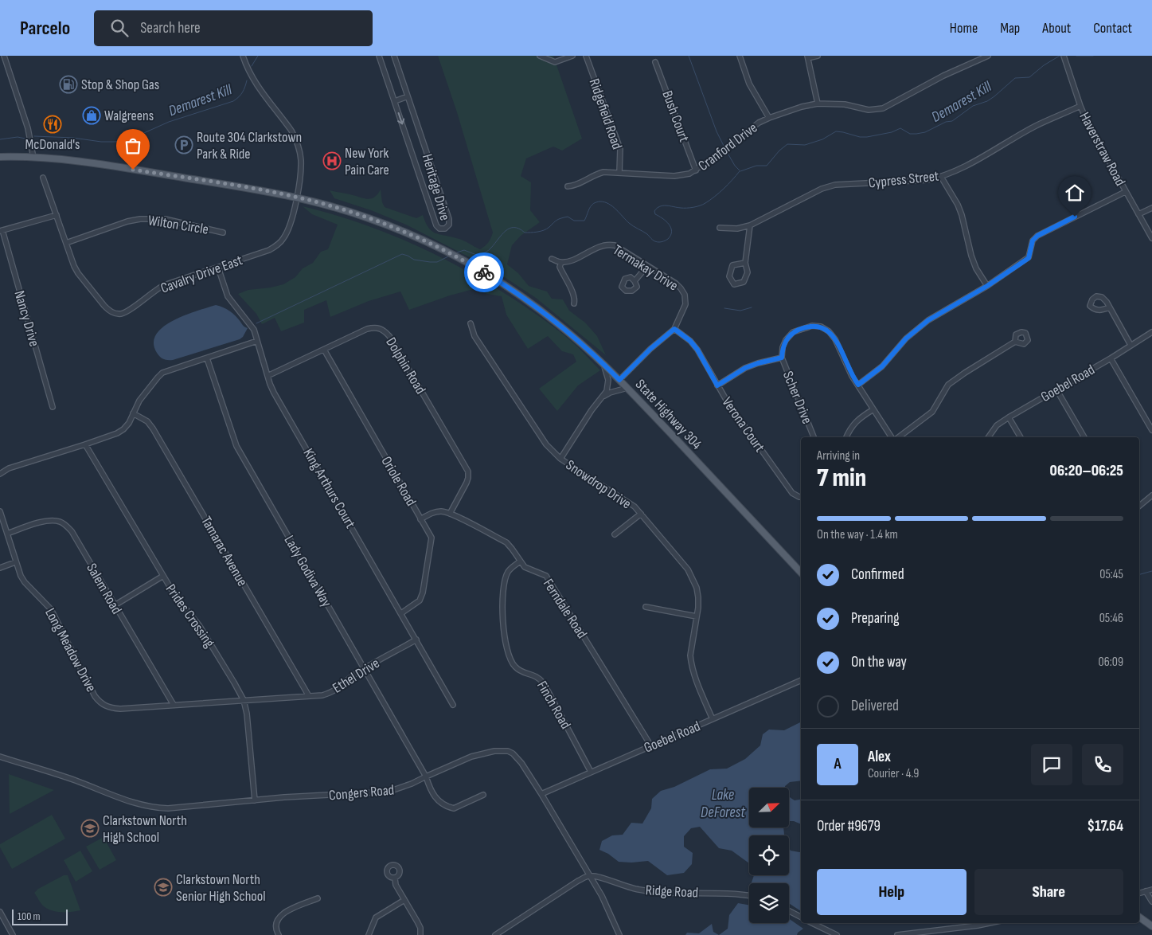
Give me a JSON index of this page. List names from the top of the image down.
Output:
{
  "streets": {
    "main road": ["State Highway 304"],
    "street": [
      "Ridgefield Road",
      "Bush Court",
      "Cranford Drive",
      "Haverstraw Road",
      "Cypress Street",
      "Heritage Drive",
      "Wilton Circle",
      "Termakay Drive",
      "Cavalry Drive East",
      "Nancy Drive",
      "Dolphin Road",
      "Goebel Road",
      "Scher Drive",
      "Verona Court",
      "Oriole Road",
      "Snowdrop Drive",
      "King Arthurs Court",
      "Tamarac Avenue",
      "Lady Godiva Way",
      "Salem Road",
      "Ferndale Road",
      "Prides Crossing",
      "Long Meadow Drive",
      "Ethel Drive",
      "Finch Road",
      "Congers Road",
      "Ridge Road"
    ]
  },
  "crossings": [
    ["Ridgefield Road", "Cranford Drive"],
    ["Bush Court", "Cranford Drive"],
    ["Haverstraw Road", "Cypress Street"],
    ["Wilton Circle", "Cavalry Drive East"],
    ["Termakay Drive", "Verona Court"],
    ["Cavalry Drive East", "State Highway 304"],
    ["Cavalry Drive East", "King Arthurs Court"],
    ["Dolphin Road", "Oriole Road"],
    ["Dolphin Road", "King Arthurs Court"],
    ["Dolphin Road", "Ferndale Road"],
    ["Goebel Road", "Snowdrop Drive"],
    ["Goebel Road", "Ferndale Road"],
    ["Goebel Road", "Finch Road"],
    ["Goebel Road", "Congers Road"],
    ["Oriole Road", "King Arthurs Court"],
    ["Oriole Road", "Ferndale Road"],
    ["King Arthurs Court", "Ethel Drive"],
    ["Tamarac Avenue", "Ethel Drive"],
    ["Lady Godiva Way", "Ethel Drive"],
    ["Lady Godiva Way", "Congers Road"],
    ["Salem Road", "Long Meadow Drive"],
    ["Ferndale Road", "Finch Road"],
    ["Prides Crossing", "Long Meadow Drive"],
    ["Prides Crossing", "Ethel Drive"],
    ["Prides Crossing", "Congers Road"],
    ["Long Meadow Drive", "Ethel Drive"],
    ["Congers Road", "Ridge Road"]
  ],
  "water": ["Demarest Kill", "Lake DeForest"],
  "places": {
    "fuel station": ["Stop & Shop Gas"],
    "shop": ["Walgreens"],
    "restaurant": ["McDonald's"],
    "parking": ["Route 304 Clarkstown Park & Ride"],
    "hospital": ["New York Pain Care"],
    "school or university": ["Clarkstown North High School", "Clarkstown North Senior High School"]
  },
  "scale_bar": "100 m",
  "north": "top right",
  "page": {
    "header": "Parcelo",
    "search": "Search here",
    "nav": [
      "Home",
      "Map",
      "About",
      "Contact"
    ],
    "heading": ["7 min", "Arriving in", "06:20–06:25"],
    "panel": [
      "Alex",
      "Courier · 4.9",
      "Order #9679",
      "$17.64"
    ],
    "bar": "On the way · 1.4 km",
    "list": [
      ["Confirmed", "05:45"],
      ["Preparing", "05:46"],
      ["On the way", "06:09"],
      "Delivered"
    ],
    "round": "A",
    "buttons": ["Help", "Share"],
    "scale": "100 m"
  }
}
